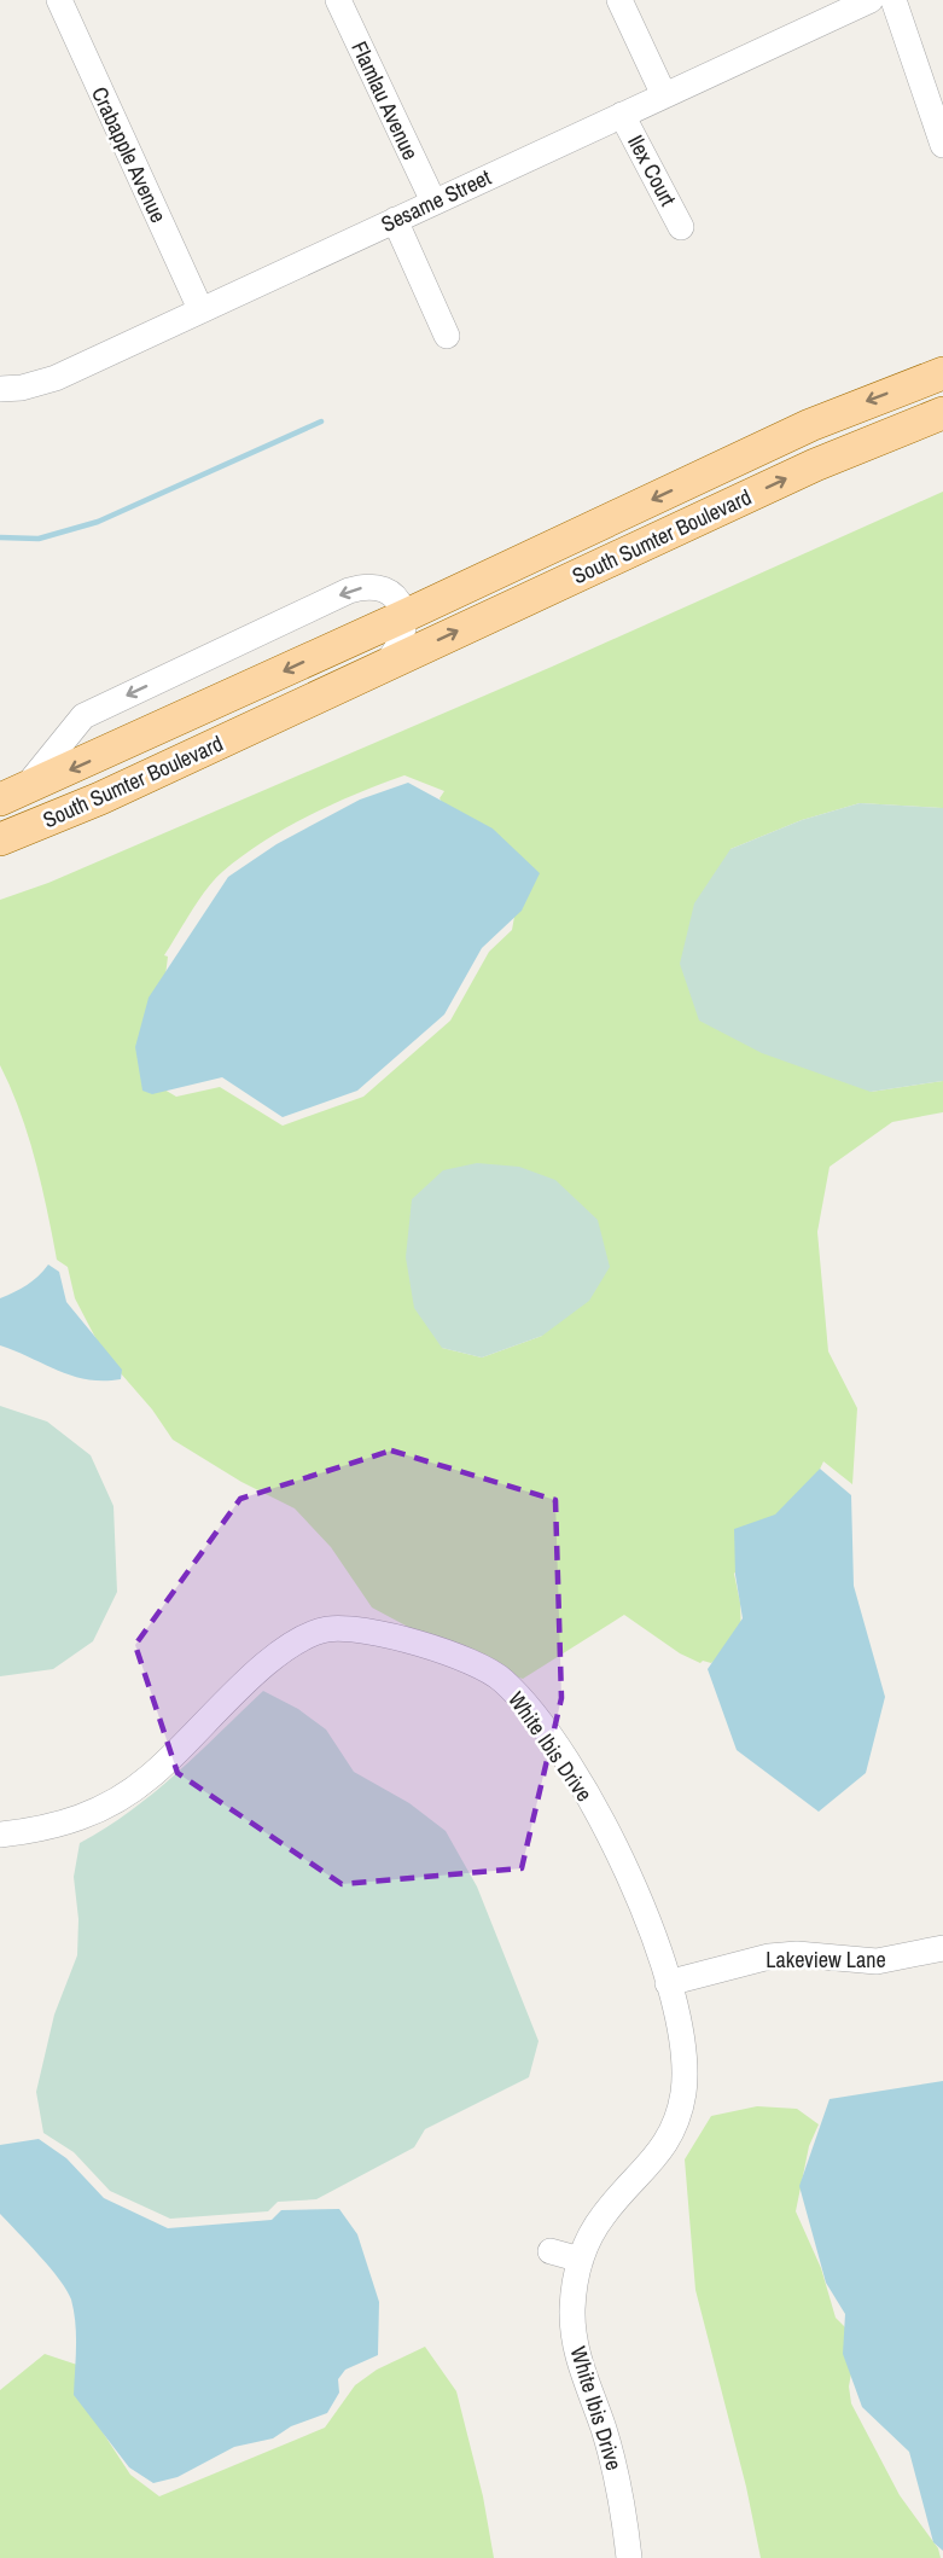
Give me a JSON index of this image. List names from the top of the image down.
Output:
{
  "streets": {
    "main road": ["South Sumter Boulevard"],
    "street": [
      "Flamlau Avenue",
      "Crabapple Avenue",
      "Ilex Court",
      "Sesame Street",
      "White Ibis Drive",
      "Lakeview Lane"
    ]
  },
  "crossings": [
    ["Flamlau Avenue", "Sesame Street"],
    ["Crabapple Avenue", "Sesame Street"],
    ["Ilex Court", "Sesame Street"],
    ["White Ibis Drive", "Lakeview Lane"]
  ]
}
